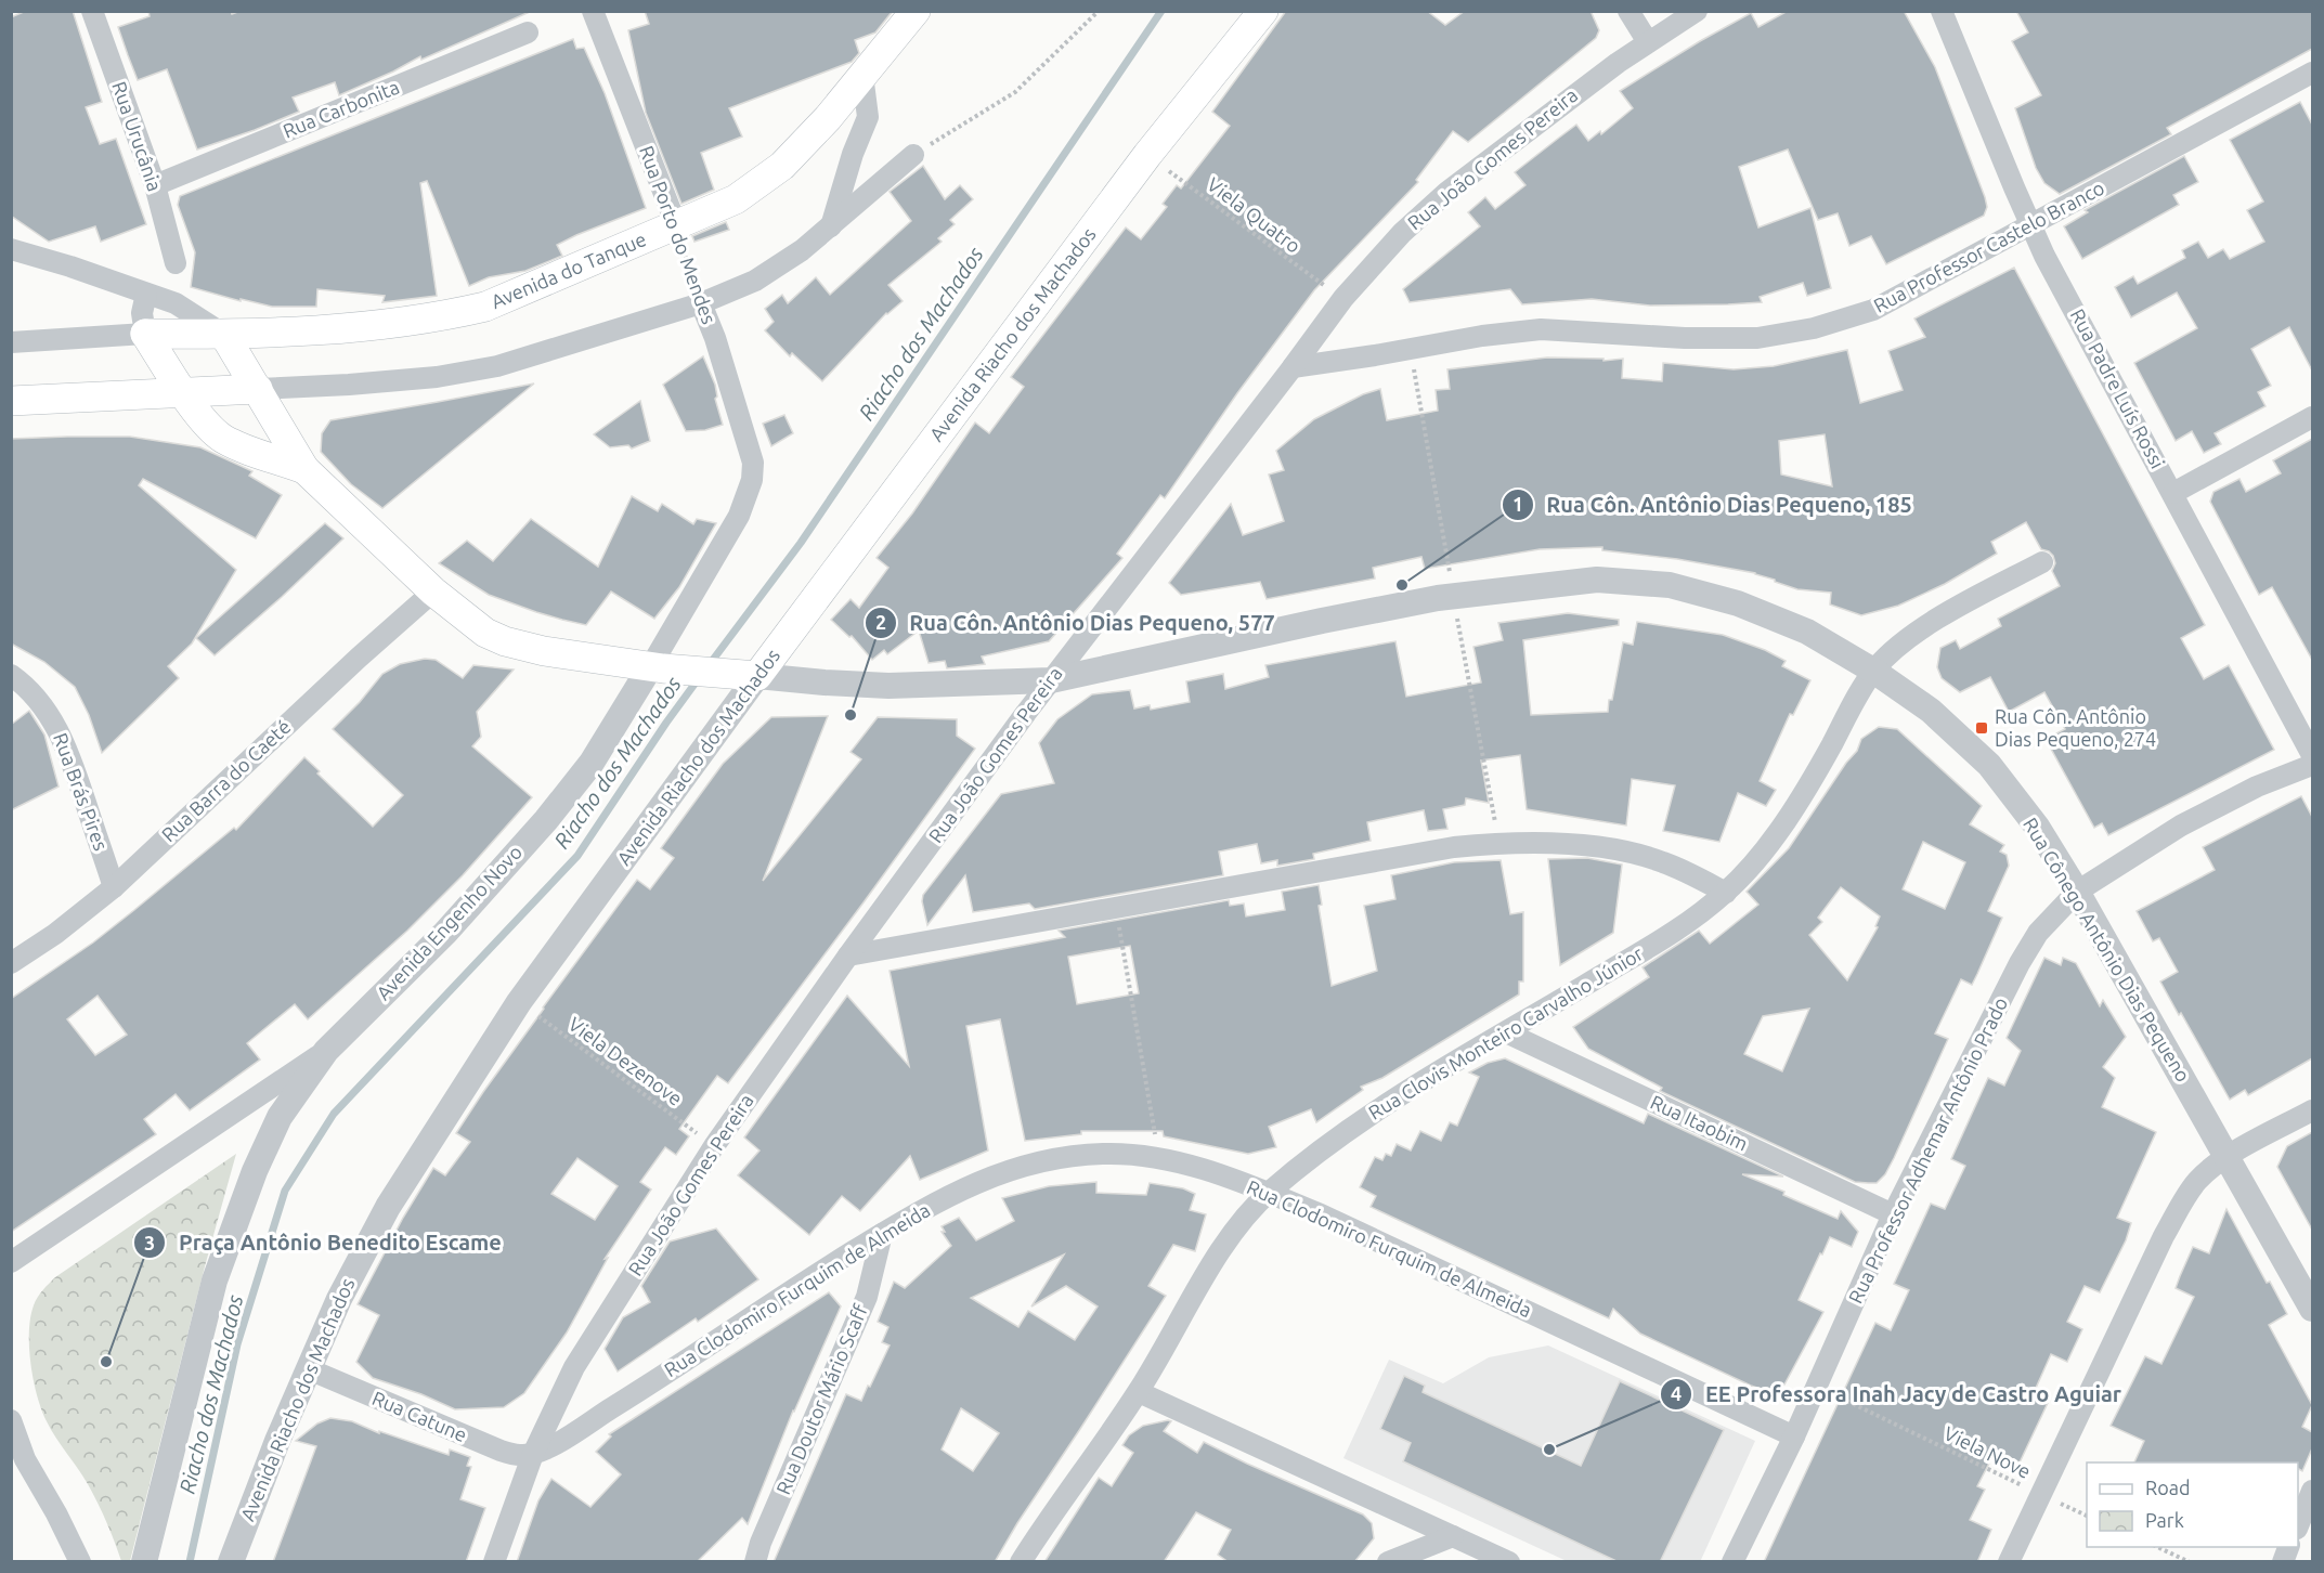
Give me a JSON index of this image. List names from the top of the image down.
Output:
{
  "streets": {
    "main road": ["Avenida do Tanque", "Avenida Riacho dos Machados", "Rua Cônego Antônio Dias Pequeno"],
    "street": [
      "Rua Carbonita",
      "Rua Urucânia",
      "Rua João Gomes Pereira",
      "Rua Porto do Mendes",
      "Rua Professor Castelo Branco",
      "Rua Padre Luís Rossi",
      "Rua Barra do Caeté",
      "Rua Brás Pires",
      "Avenida Engenho Novo",
      "Rua Clovis Monteiro Carvalho Júnior",
      "Rua Itaobim",
      "Rua Professor Adhemar Antônio Prado",
      "Rua Clodomiro Furquim de Almeida",
      "Rua Doutor Mário Scaff",
      "Rua Catune"
    ],
    "path": ["Viela Quatro", "Viela Dezenove", "Viela Nove"]
  },
  "crossings": [
    ["Rua Carbonita", "Rua Urucânia"],
    ["Rua João Gomes Pereira", "Viela Quatro"],
    ["Rua João Gomes Pereira", "Rua Professor Castelo Branco"],
    ["Rua João Gomes Pereira", "Rua Cônego Antônio Dias Pequeno"],
    ["Rua João Gomes Pereira", "Viela Dezenove"],
    ["Rua João Gomes Pereira", "Rua Clodomiro Furquim de Almeida"],
    ["Rua João Gomes Pereira", "Rua Catune"],
    ["Viela Quatro", "Avenida Riacho dos Machados"],
    ["Rua Porto do Mendes", "Avenida do Tanque"],
    ["Rua Porto do Mendes", "Avenida Engenho Novo"],
    ["Rua Professor Castelo Branco", "Rua Padre Luís Rossi"],
    ["Avenida Riacho dos Machados", "Rua Cônego Antônio Dias Pequeno"],
    ["Avenida Riacho dos Machados", "Viela Dezenove"],
    ["Avenida Riacho dos Machados", "Rua Catune"],
    ["Rua Barra do Caeté", "Rua Brás Pires"],
    ["Rua Barra do Caeté", "Rua Cônego Antônio Dias Pequeno"],
    ["Avenida Engenho Novo", "Rua Cônego Antônio Dias Pequeno"],
    ["Rua Cônego Antônio Dias Pequeno", "Rua Clovis Monteiro Carvalho Júnior"],
    ["Rua Cônego Antônio Dias Pequeno", "Rua Professor Adhemar Antônio Prado"],
    ["Rua Clovis Monteiro Carvalho Júnior", "Rua Itaobim"],
    ["Rua Clovis Monteiro Carvalho Júnior", "Rua Clodomiro Furquim de Almeida"],
    ["Rua Itaobim", "Rua Professor Adhemar Antônio Prado"],
    ["Rua Professor Adhemar Antônio Prado", "Rua Clodomiro Furquim de Almeida"],
    ["Rua Professor Adhemar Antônio Prado", "Viela Nove"],
    ["Rua Clodomiro Furquim de Almeida", "Rua Doutor Mário Scaff"],
    ["Rua Clodomiro Furquim de Almeida", "Rua Catune"]
  ],
  "water": ["Riacho dos Machados"],
  "places": {
    "other": [
      "Rua Côn. Antônio Dias Pequeno, 185",
      "Rua Côn. Antônio Dias Pequeno, 577",
      "Praça Antônio Benedito Escame",
      "EE Professora Inah Jacy de Castro Aguiar"
    ],
    "transit": ["Rua Côn. Antônio Dias Pequeno, 274"]
  },
  "legend": ["Road", "Park"]
}
